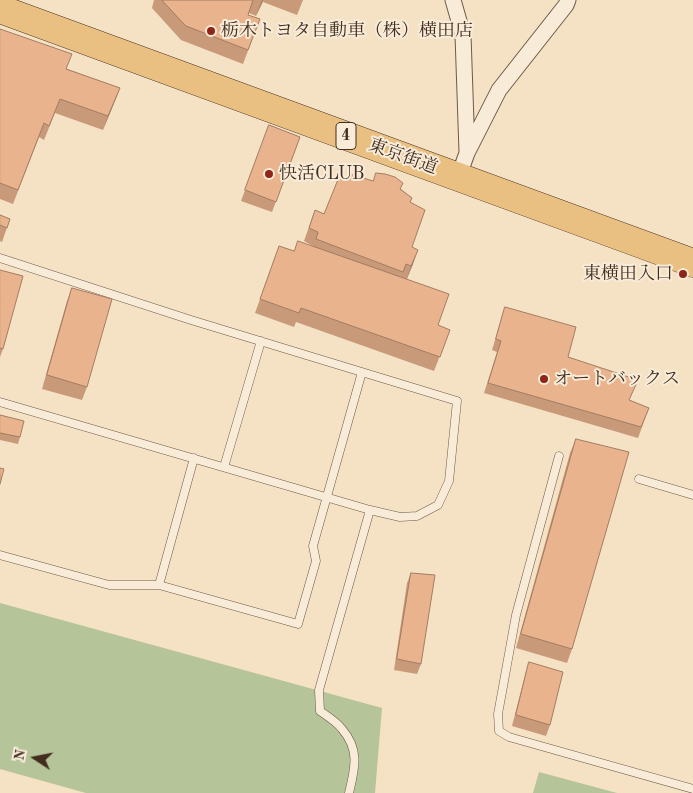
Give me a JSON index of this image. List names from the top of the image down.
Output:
{
  "streets": {
    "highway": ["4", "東京街道"]
  },
  "places": [
    "栃木トヨタ自動車（株）横田店",
    "快活CLUB",
    "東横田入口",
    "オートバックス"
  ],
  "north": "left"
}
